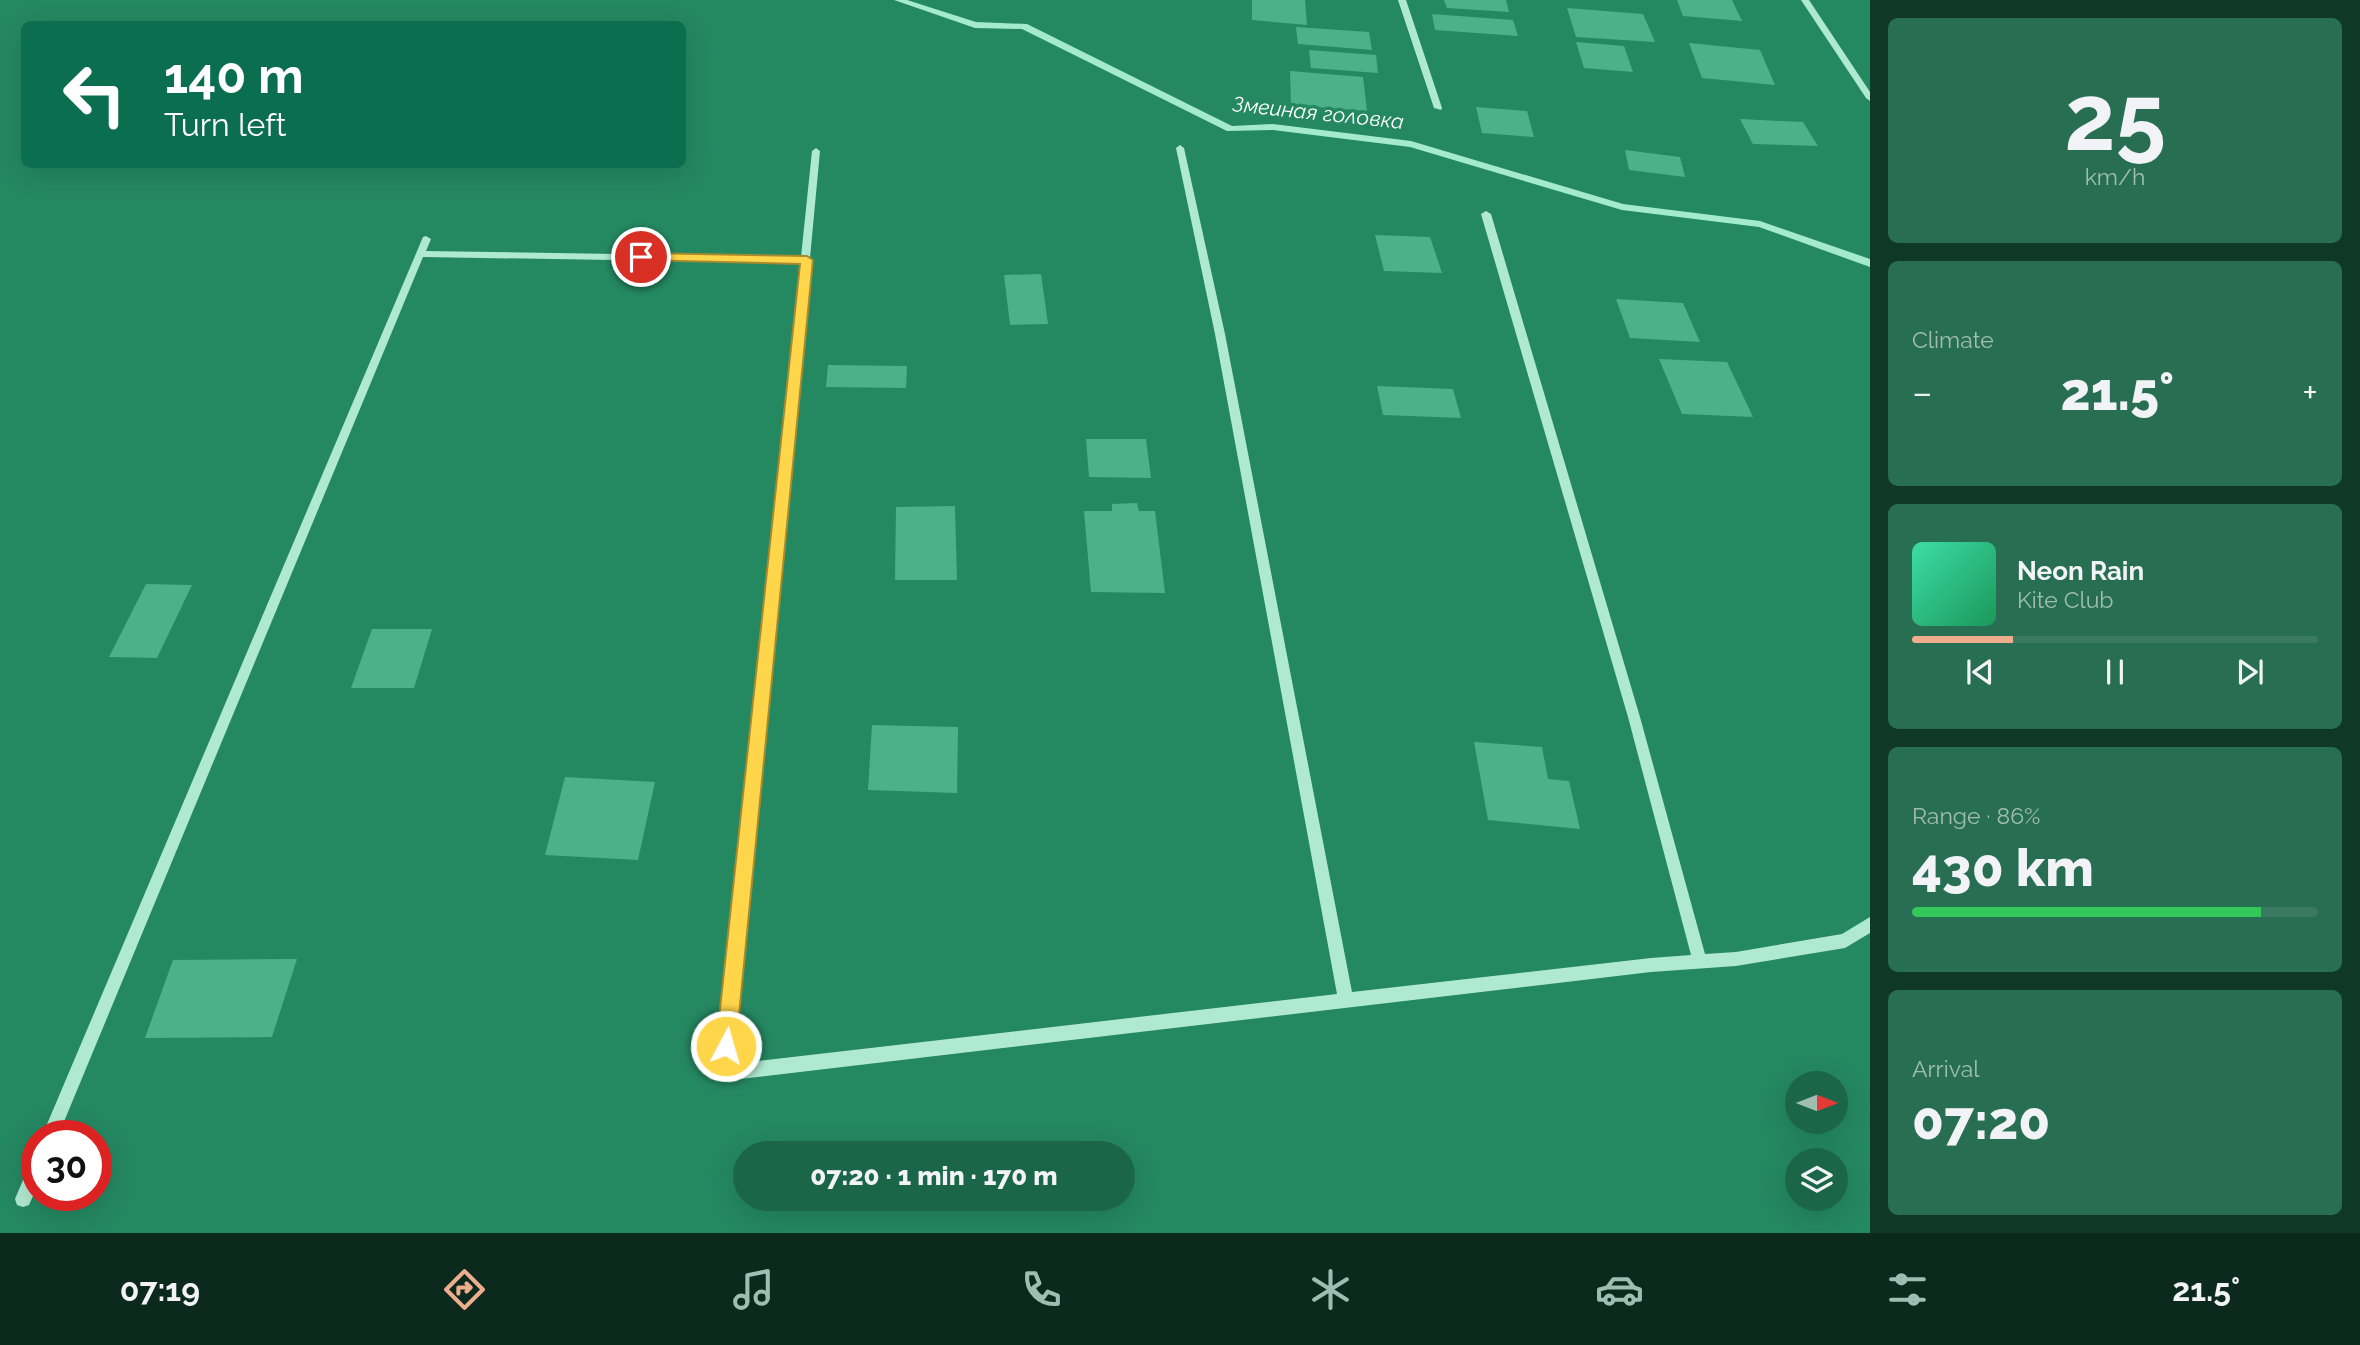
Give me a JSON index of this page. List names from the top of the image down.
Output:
{
  "water": ["Змеиная головка"],
  "north": "right",
  "page": {
    "tile": [
      ["25", "km/h"],
      "Climate",
      ["Range · 86%", "430 km"],
      ["Arrival", "07:20"]
    ],
    "turn": ["140 m", "Turn left"],
    "heat": ["−", "21.5°", "+"],
    "song": ["Neon Rain", "Kite Club"],
    "limit": "30",
    "trip": "07:20 · 1 min · 170 m",
    "tabs": ["07:19", "21.5°"]
  }
}
